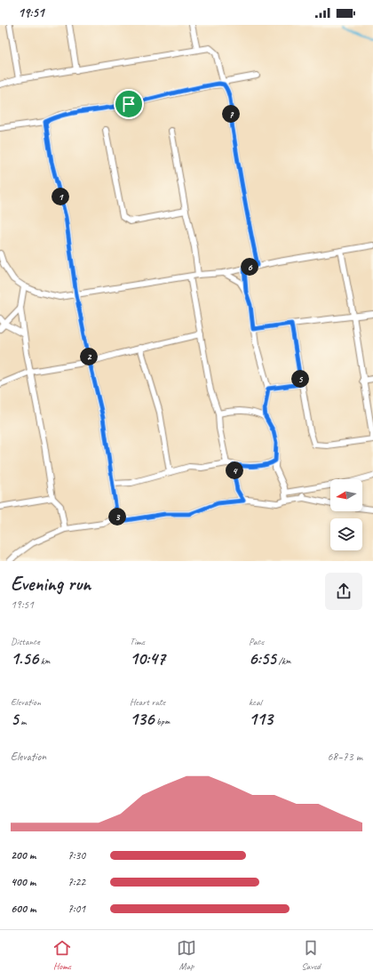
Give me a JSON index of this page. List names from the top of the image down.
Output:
{
  "north": "left",
  "page": {
    "status": "19:51",
    "pins": [
      "7",
      "1",
      "6",
      "2",
      "5",
      "4",
      "3"
    ],
    "heading": ["Evening run", "19:51"],
    "stats": [
      ["Distance", "1.56 km"],
      ["Time", "10:47"],
      ["Pace", "6:55 /km"],
      ["Elevation", "5 m"],
      ["Heart rate", "136 bpm"],
      ["kcal", "113"]
    ],
    "chart": ["Elevation", "68–73 m"],
    "list": [
      {
        "name": "200 m",
        "note": "7:30"
      },
      {
        "name": "400 m",
        "note": "7:22"
      },
      {
        "name": "600 m",
        "note": "7:01"
      }
    ],
    "tabs": ["Home", "Map", "Saved"]
  }
}
